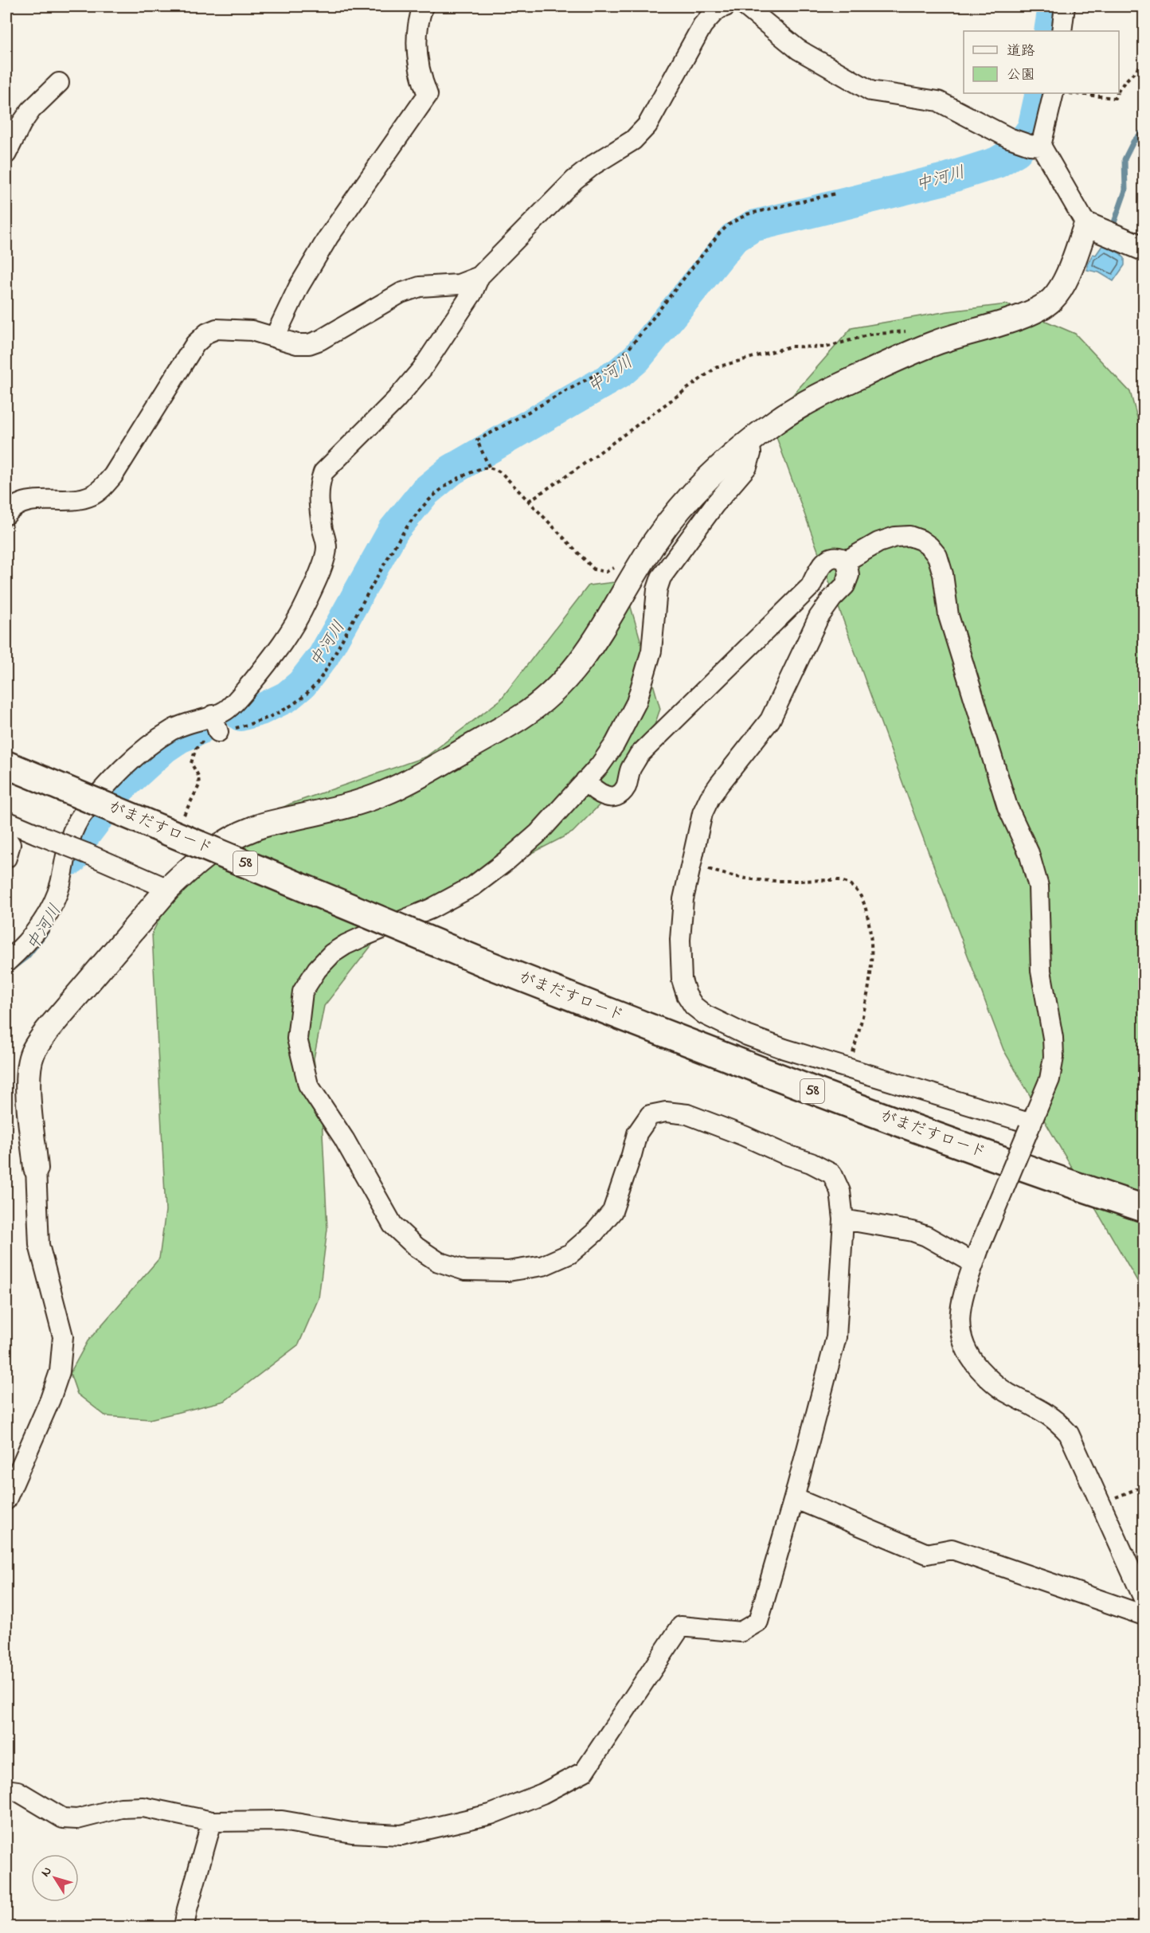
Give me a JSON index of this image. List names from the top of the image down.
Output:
{
  "streets": {
    "highway": ["がまだすロード", "58"]
  },
  "water": ["中河川"],
  "legend": ["道路", "公園"],
  "north": "top left"
}
